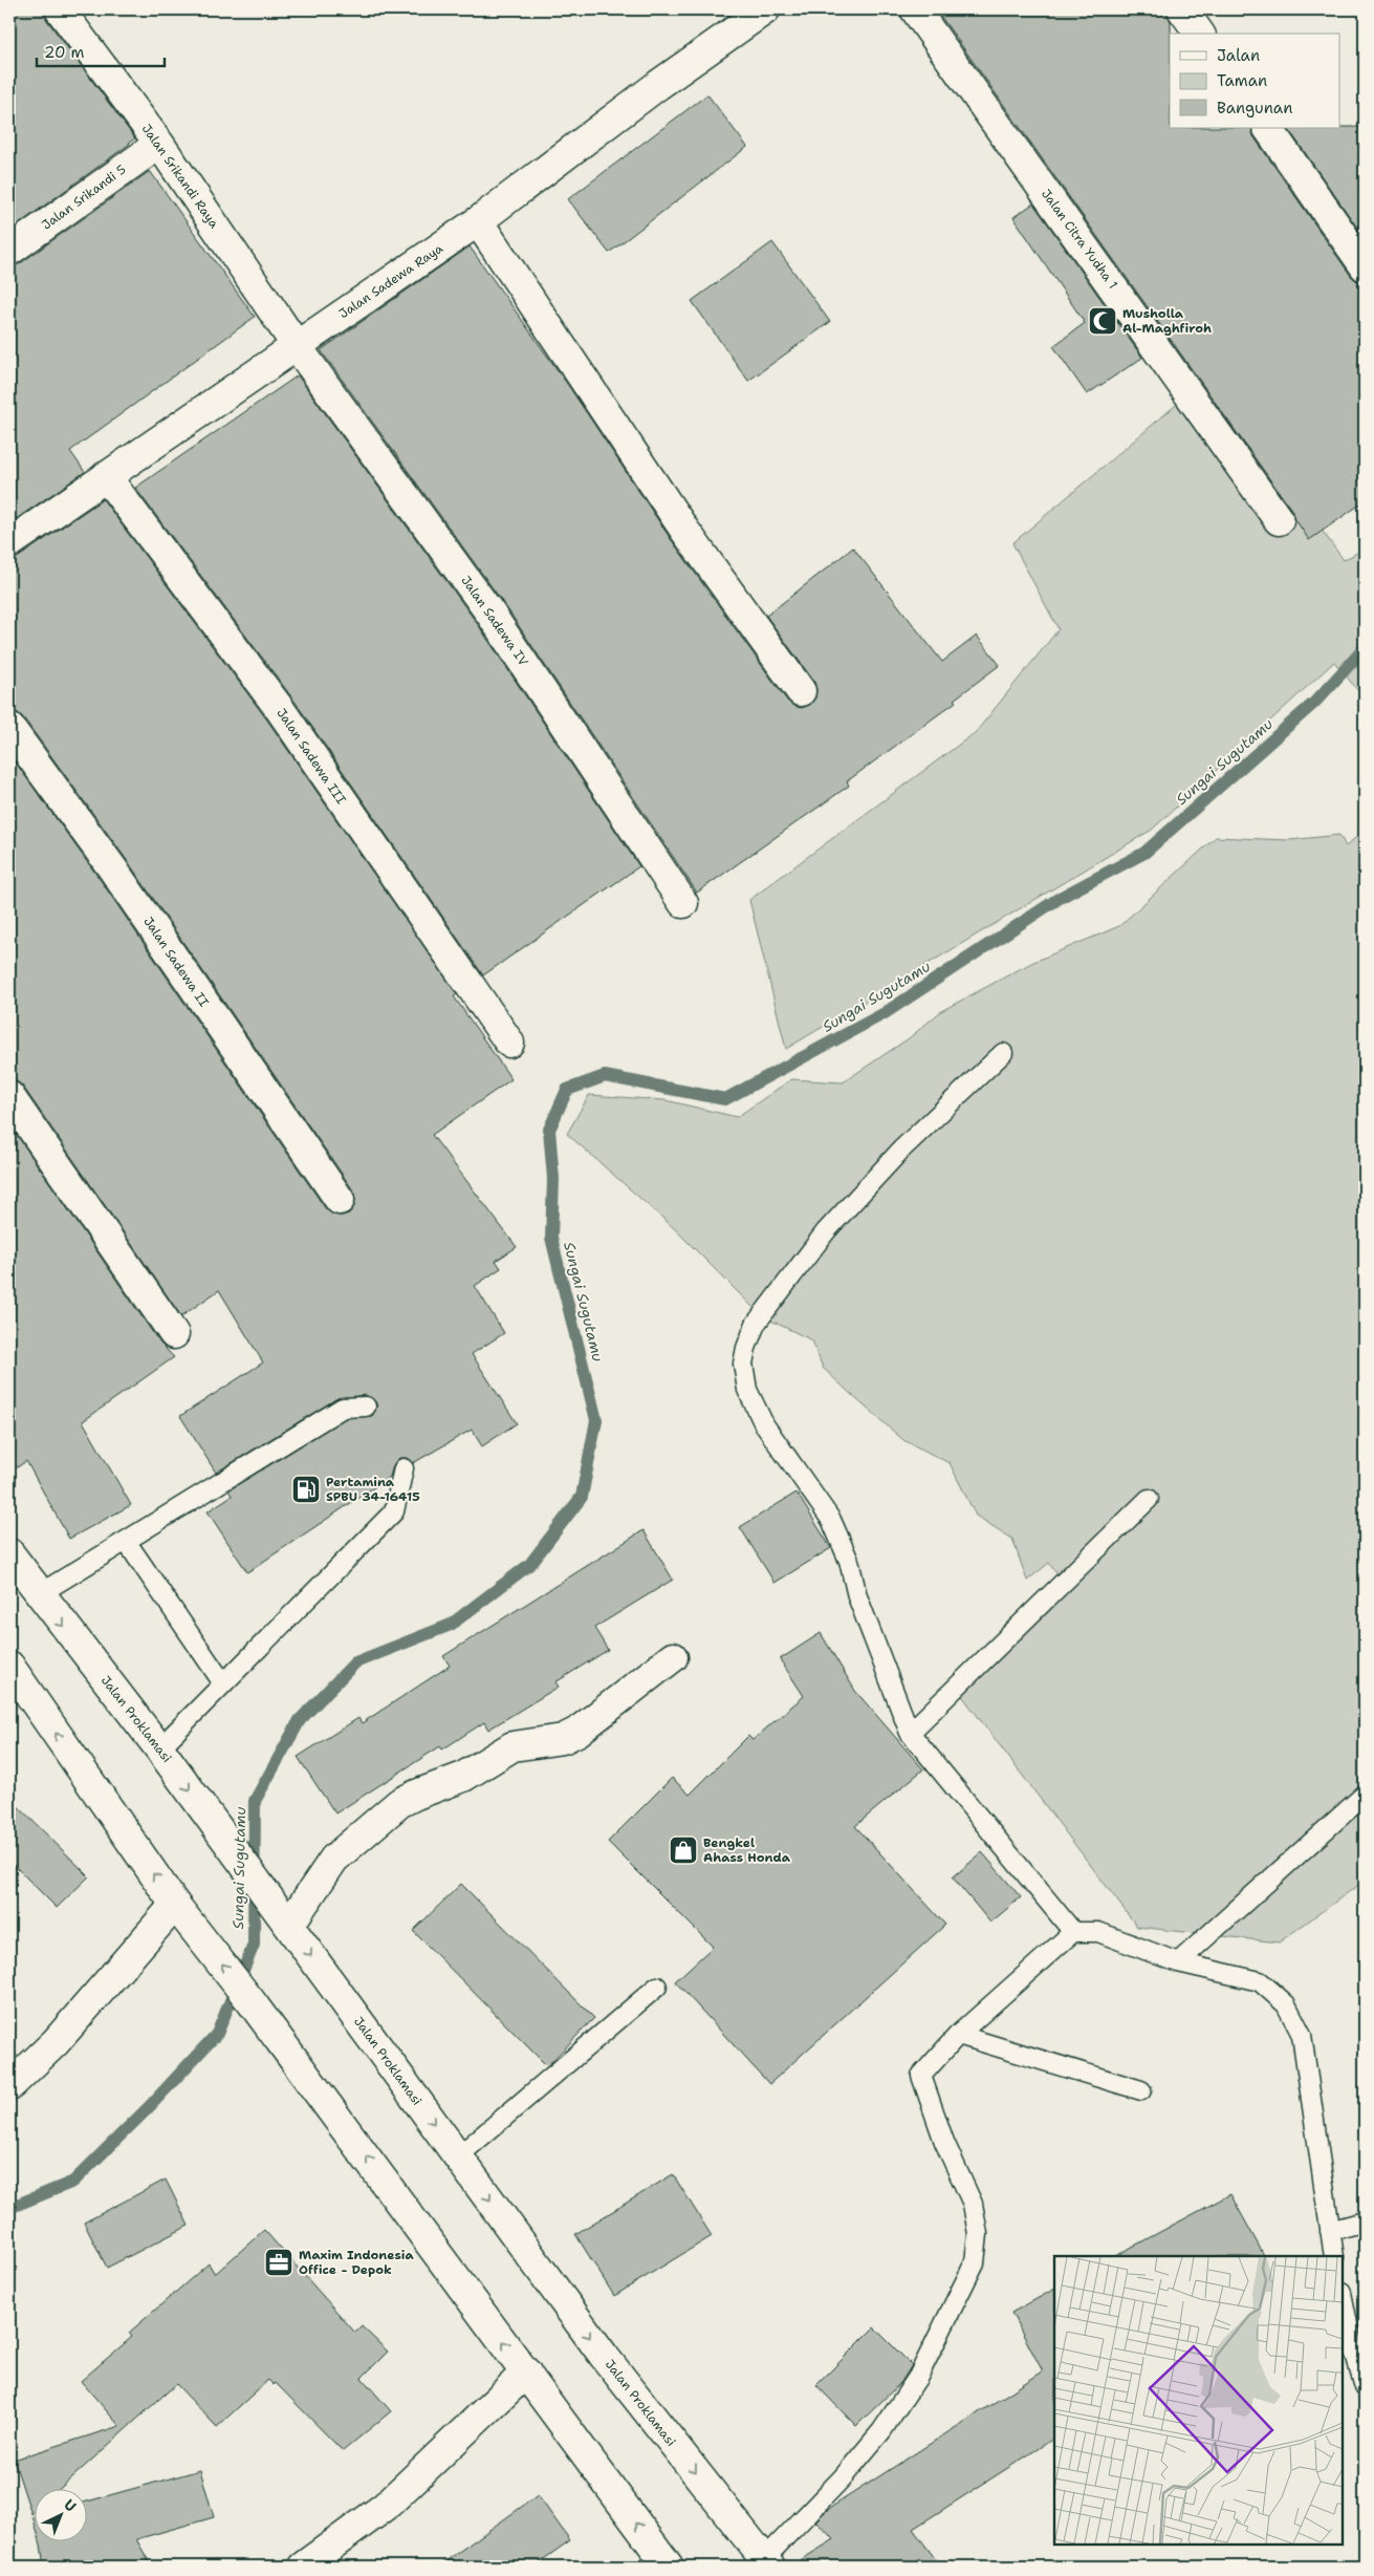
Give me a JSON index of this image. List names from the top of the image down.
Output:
{
  "streets": {
    "street": [
      "Jalan Srikandi Raya",
      "Jalan Srikandi 5",
      "Jalan Citra Yudha 1",
      "Jalan Sadewa Raya",
      "Jalan Sadewa IV",
      "Jalan Sadewa III",
      "Jalan Sadewa II",
      "Jalan Proklamasi"
    ]
  },
  "crossings": [
    ["Jalan Srikandi Raya", "Jalan Srikandi 5"],
    ["Jalan Srikandi Raya", "Jalan Sadewa Raya"],
    ["Jalan Srikandi Raya", "Jalan Sadewa IV"],
    ["Jalan Sadewa Raya", "Jalan Sadewa IV"],
    ["Jalan Sadewa Raya", "Jalan Sadewa III"]
  ],
  "water": ["Sungai Sugutamu"],
  "places": {
    "mosque": ["Musholla Al-Maghfiroh"],
    "fuel station": ["Pertamina SPBU 34-16415"],
    "shop": ["Bengkel Ahass Honda"],
    "office": ["Maxim Indonesia Office - Depok"]
  },
  "legend": ["Jalan", "Taman", "Bangunan"],
  "scale_bar": "20 m",
  "north": "top right"
}
